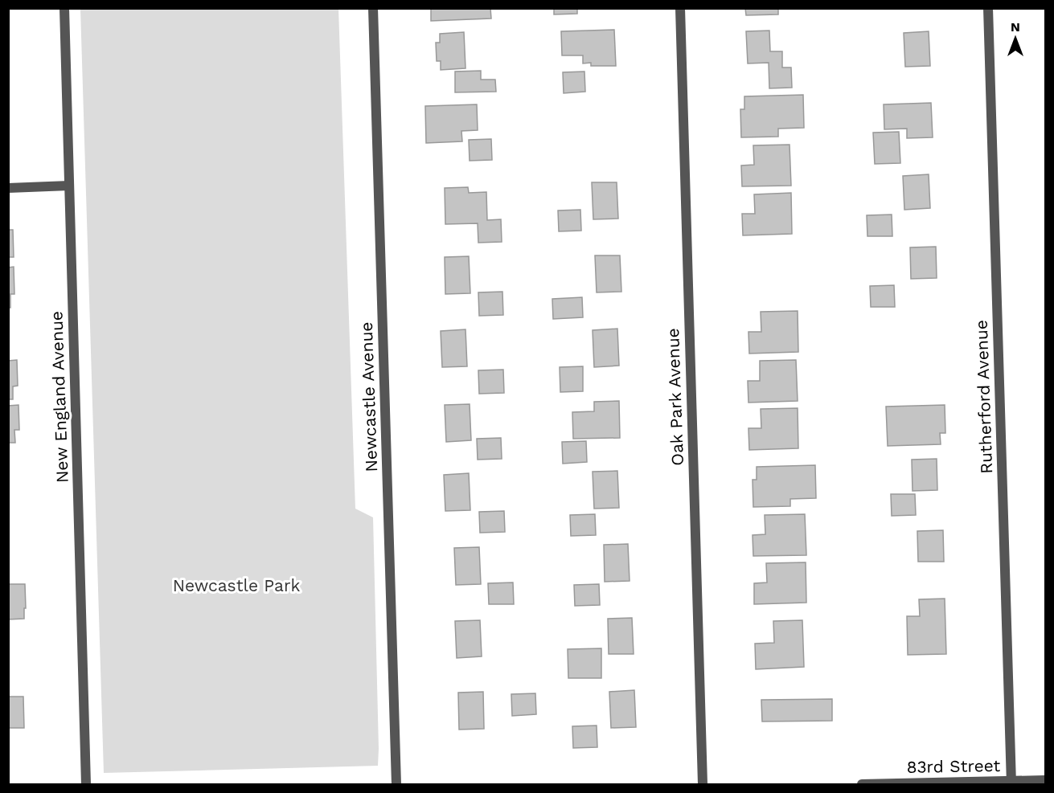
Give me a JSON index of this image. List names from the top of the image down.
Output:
{
  "streets": {
    "street": [
      "New England Avenue",
      "Newcastle Avenue",
      "Oak Park Avenue",
      "Rutherford Avenue",
      "83rd Street"
    ]
  },
  "crossings": [
    ["Rutherford Avenue", "83rd Street"]
  ],
  "parks": ["Newcastle Park"],
  "north": "top"
}
